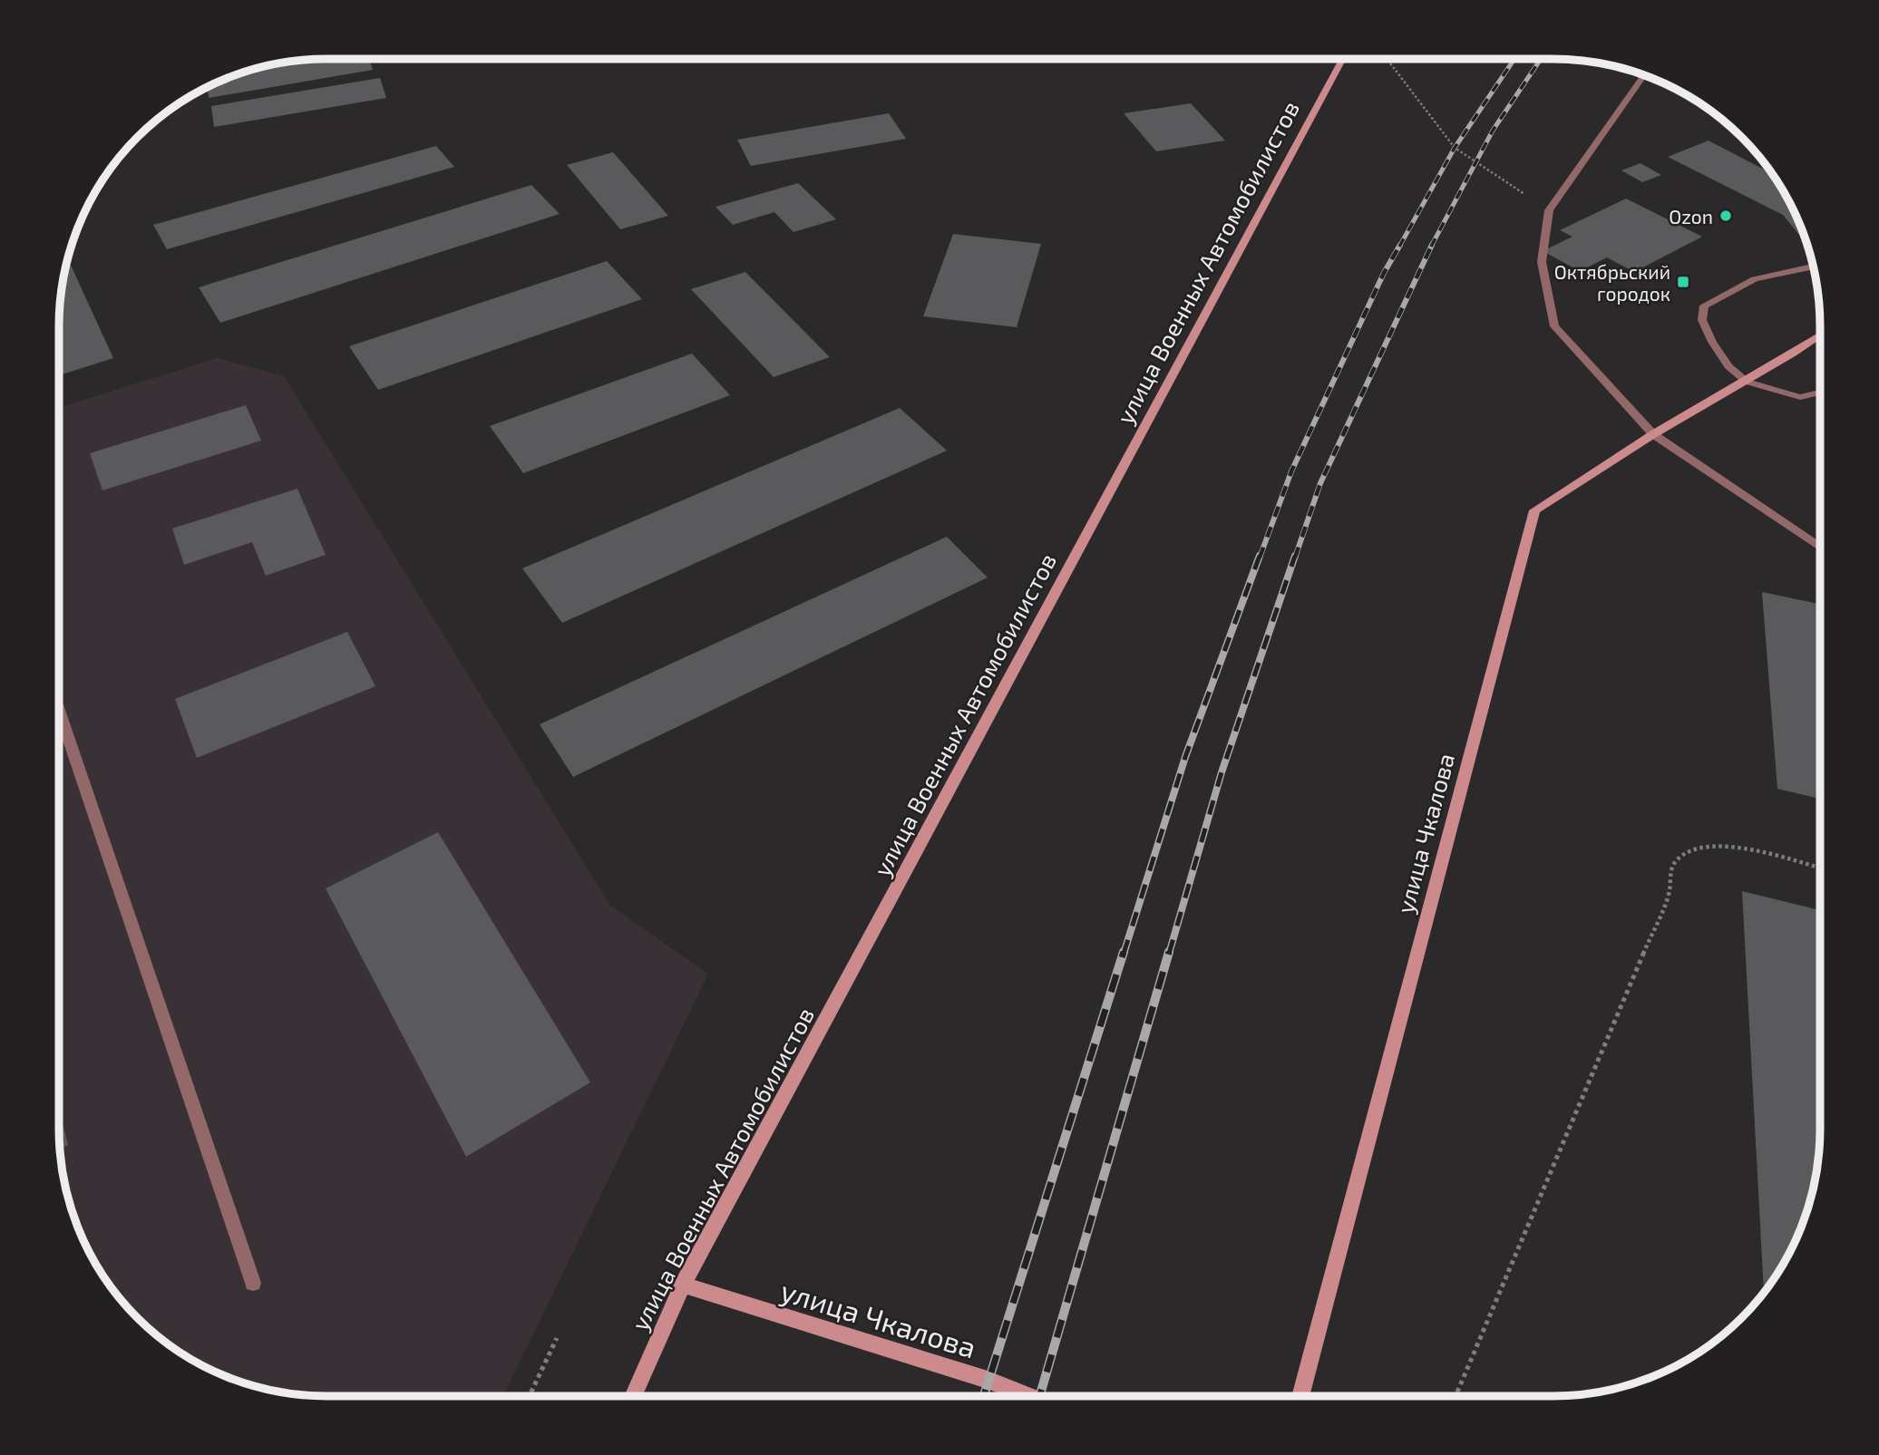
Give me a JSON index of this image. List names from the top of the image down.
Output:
{
  "streets": {
    "street": ["улица Военных Автомобилистов", "улица Чкалова"]
  },
  "crossings": [
    ["улица Военных Автомобилистов", "улица Чкалова"]
  ],
  "places": {
    "other": ["Ozon"],
    "transit": ["Октябрьский городок"]
  }
}
